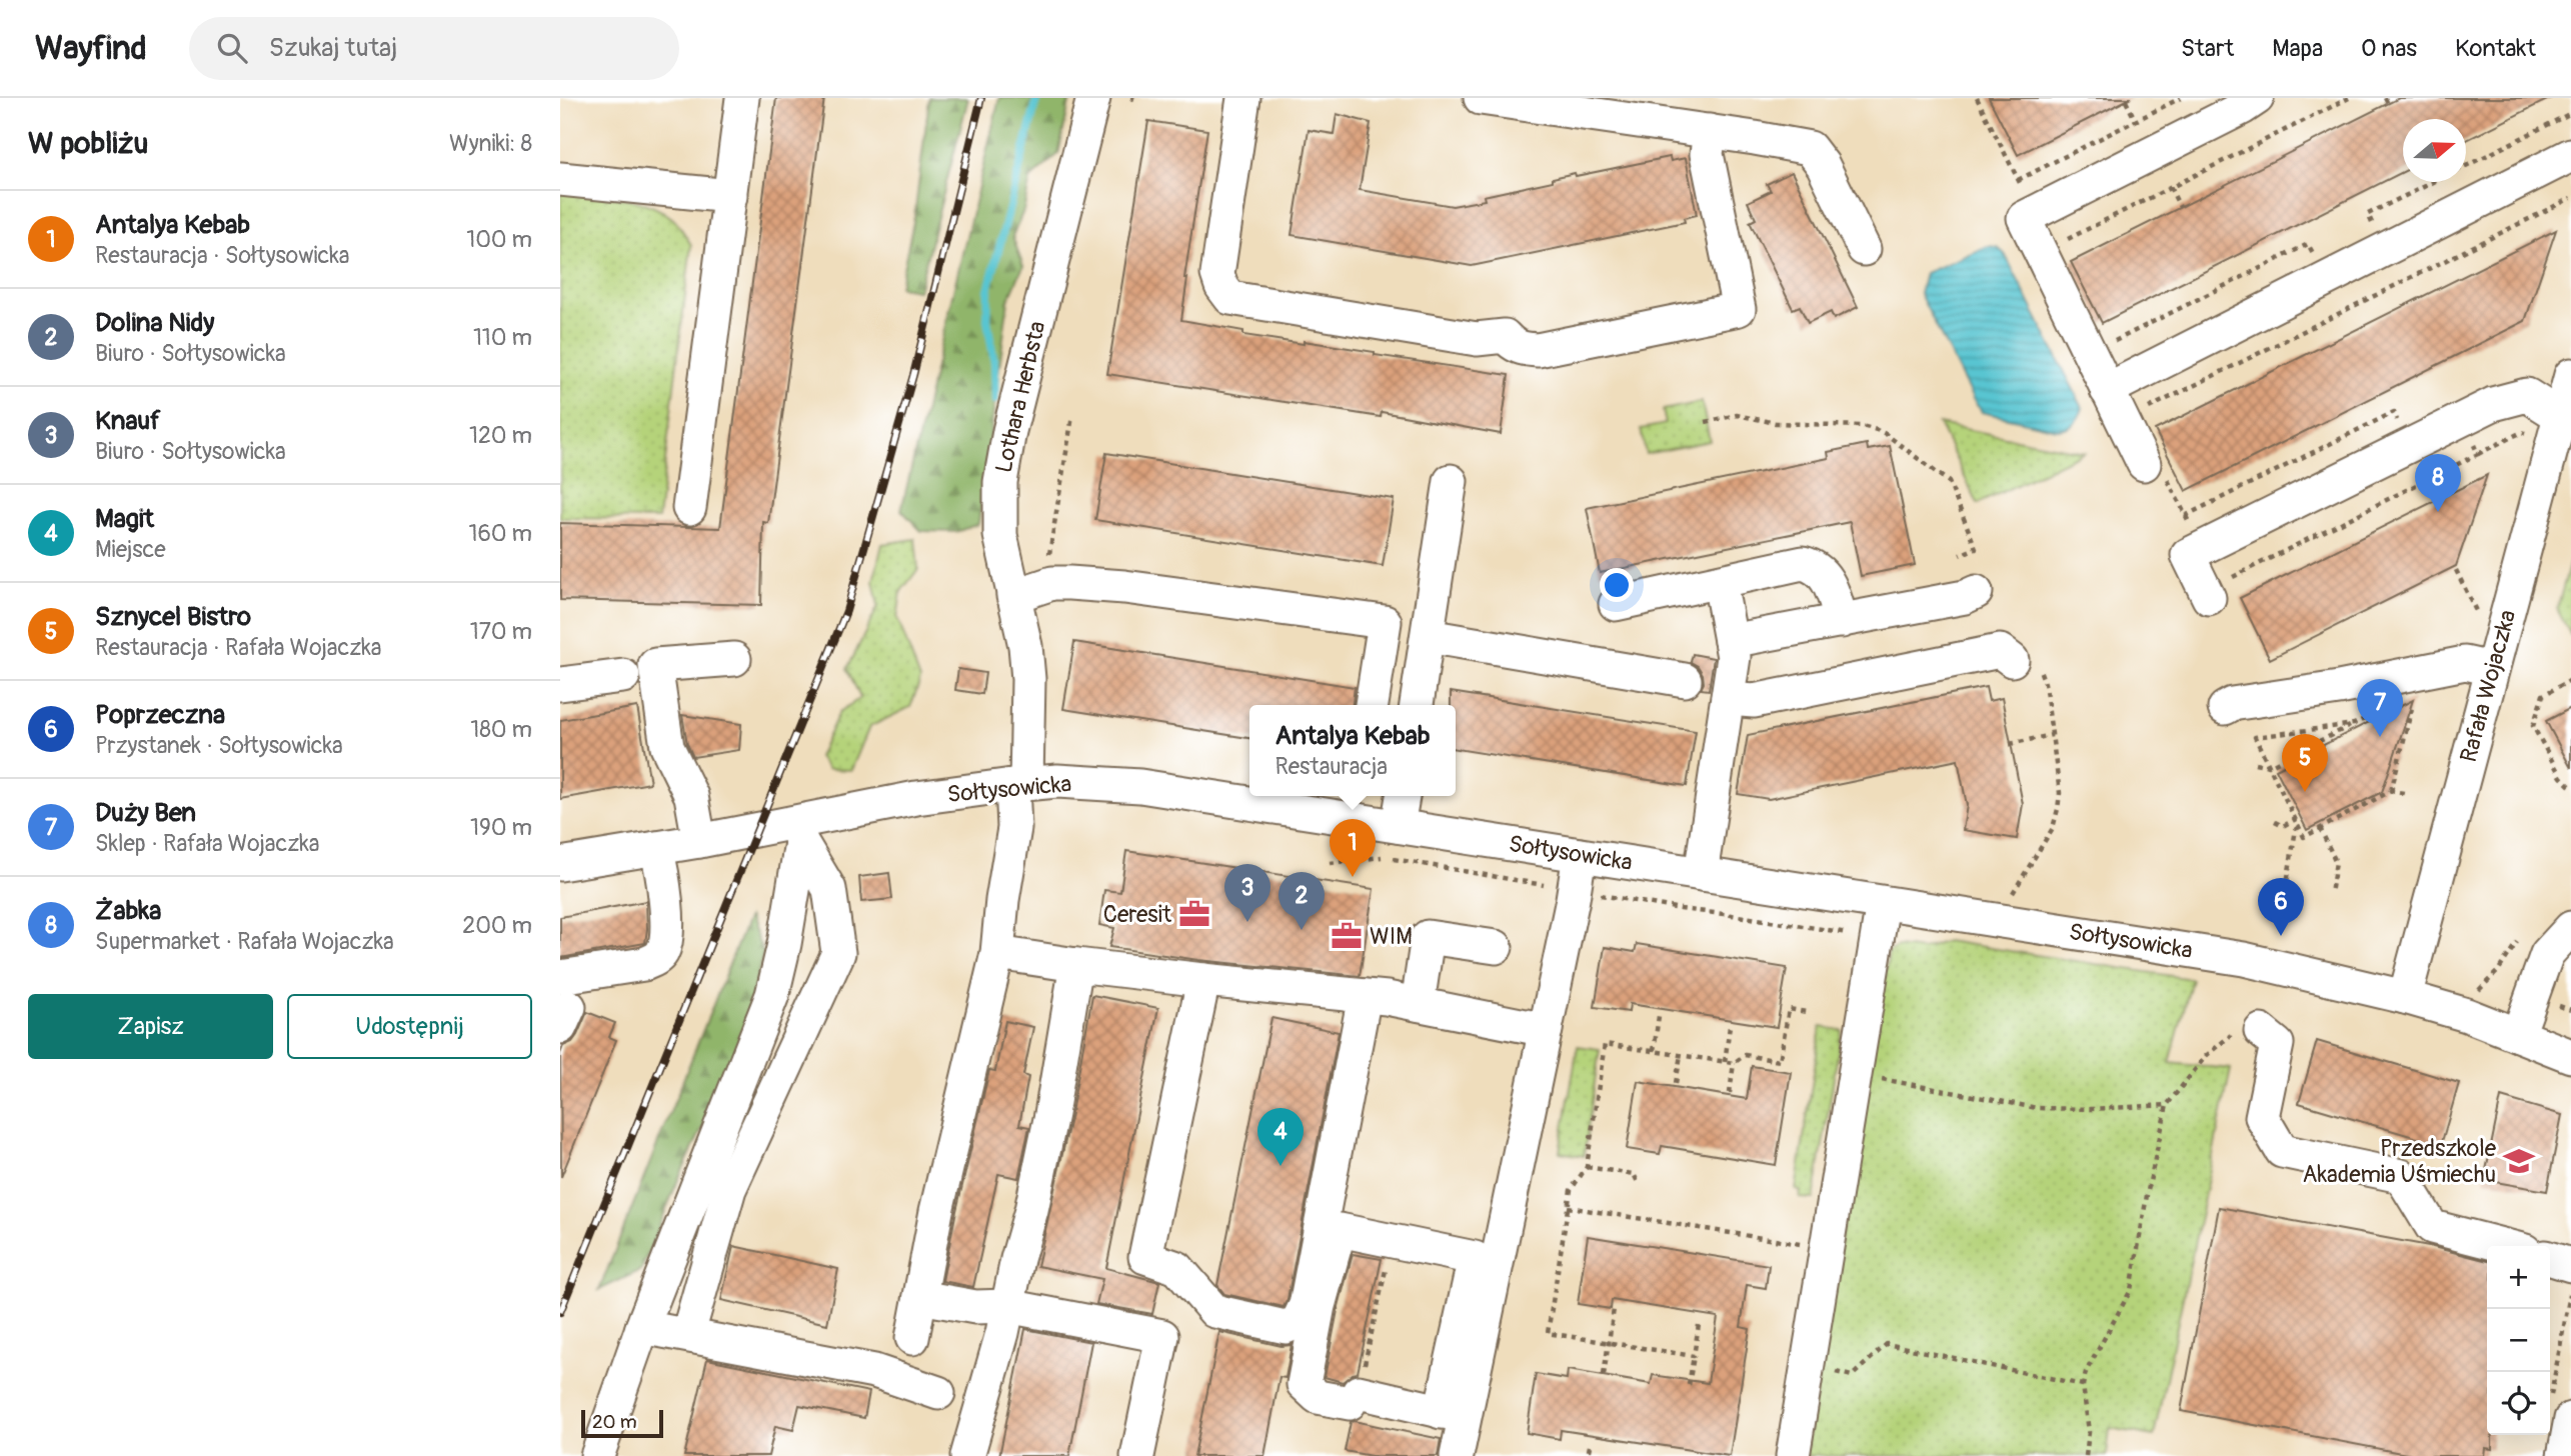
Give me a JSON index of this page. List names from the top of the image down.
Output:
{
  "streets": {
    "street": ["Lothara Herbsta", "Rafała Wojaczka", "Sołtysowicka"]
  },
  "crossings": [
    ["Lothara Herbsta", "Sołtysowicka"],
    ["Rafała Wojaczka", "Sołtysowicka"]
  ],
  "places": {
    "office": ["Ceresit", "WIM"],
    "school or university": ["Przedszkole Akademia Uśmiechu"]
  },
  "scale_bar": "20 m",
  "north": "right",
  "page": {
    "header": "Wayfind",
    "search": "Szukaj tutaj",
    "nav": [
      "Start",
      "Mapa",
      "O nas",
      "Kontakt"
    ],
    "heading": ["W pobliżu", "Wyniki: 8"],
    "list": [
      {
        "mark": "1",
        "name": "Antalya Kebab",
        "note": "Restauracja · Sołtysowicka",
        "value": "100 m"
      },
      {
        "mark": "2",
        "name": "Dolina Nidy",
        "note": "Biuro · Sołtysowicka",
        "value": "110 m"
      },
      {
        "mark": "3",
        "name": "Knauf",
        "note": "Biuro · Sołtysowicka",
        "value": "120 m"
      },
      {
        "mark": "4",
        "name": "Magit",
        "note": "Miejsce",
        "value": "160 m"
      },
      {
        "mark": "5",
        "name": "Sznycel Bistro",
        "note": "Restauracja · Rafała Wojaczka",
        "value": "170 m"
      },
      {
        "mark": "6",
        "name": "Poprzeczna",
        "note": "Przystanek · Sołtysowicka",
        "value": "180 m"
      },
      {
        "mark": "7",
        "name": "Duży Ben",
        "note": "Sklep · Rafała Wojaczka",
        "value": "190 m"
      },
      {
        "mark": "8",
        "name": "Żabka",
        "note": "Supermarket · Rafała Wojaczka",
        "value": "200 m"
      }
    ],
    "pins": [
      "8",
      "7",
      "5",
      "1",
      "3",
      "2",
      "6",
      "4"
    ],
    "popup": ["Antalya Kebab", "Restauracja"],
    "buttons": ["Zapisz", "Udostępnij"],
    "map_buttons": ["+", "−"],
    "scale": "20 m"
  }
}
